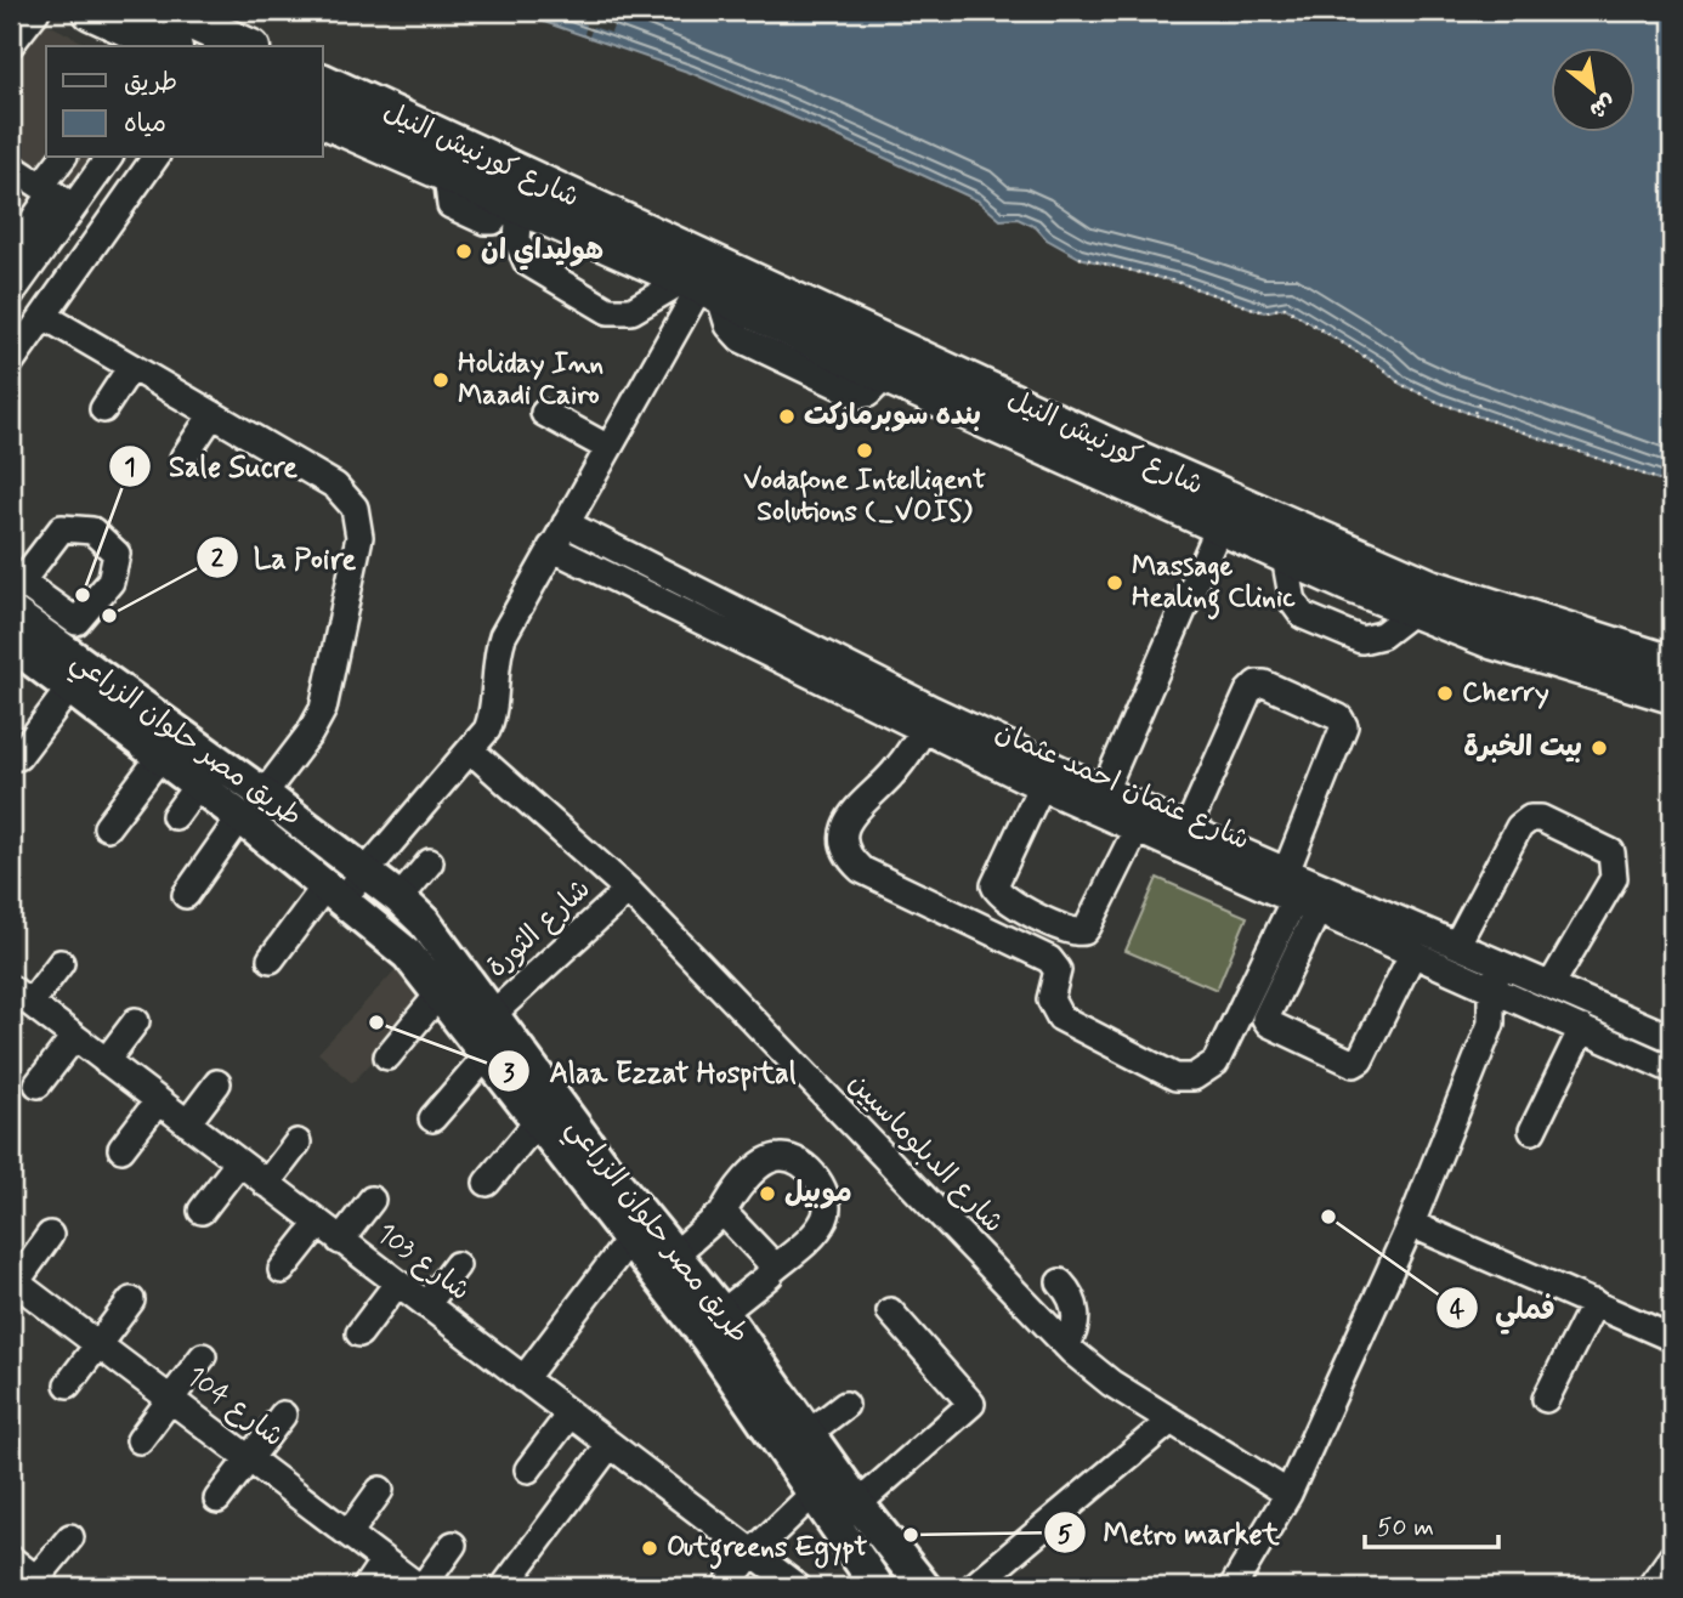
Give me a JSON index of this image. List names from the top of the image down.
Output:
{
  "streets": {
    "highway": ["شارع كورنيش النيل"],
    "main road": ["طريق مصر حلوان الزراعي"],
    "street": [
      "شارع عثمان احمد عثمان",
      "شارع الثورة",
      "شارع الدبلوماسيين",
      "شارع 103",
      "شارع 104"
    ]
  },
  "crossings": [
    ["طريق مصر حلوان الزراعي", "شارع الثورة"],
    ["شارع الثورة", "شارع الدبلوماسيين"]
  ],
  "places": [
    "هوليداي ان",
    "Holiday Inn Maadi Cairo",
    "بنده سوبرماركت",
    "Vodafone Intelligent Solutions (_VOIS)",
    "Massage Healing Clinic",
    "Sale Sucre",
    "La Poire",
    "Cherry",
    "بيت الخبرة",
    "Alaa Ezzat Hospital",
    "موبيل",
    "فملي",
    "Metro market",
    "Outgreens Egypt"
  ],
  "legend": ["طريق", "مياه"],
  "scale_bar": "50 m",
  "north": "bottom right"
}
